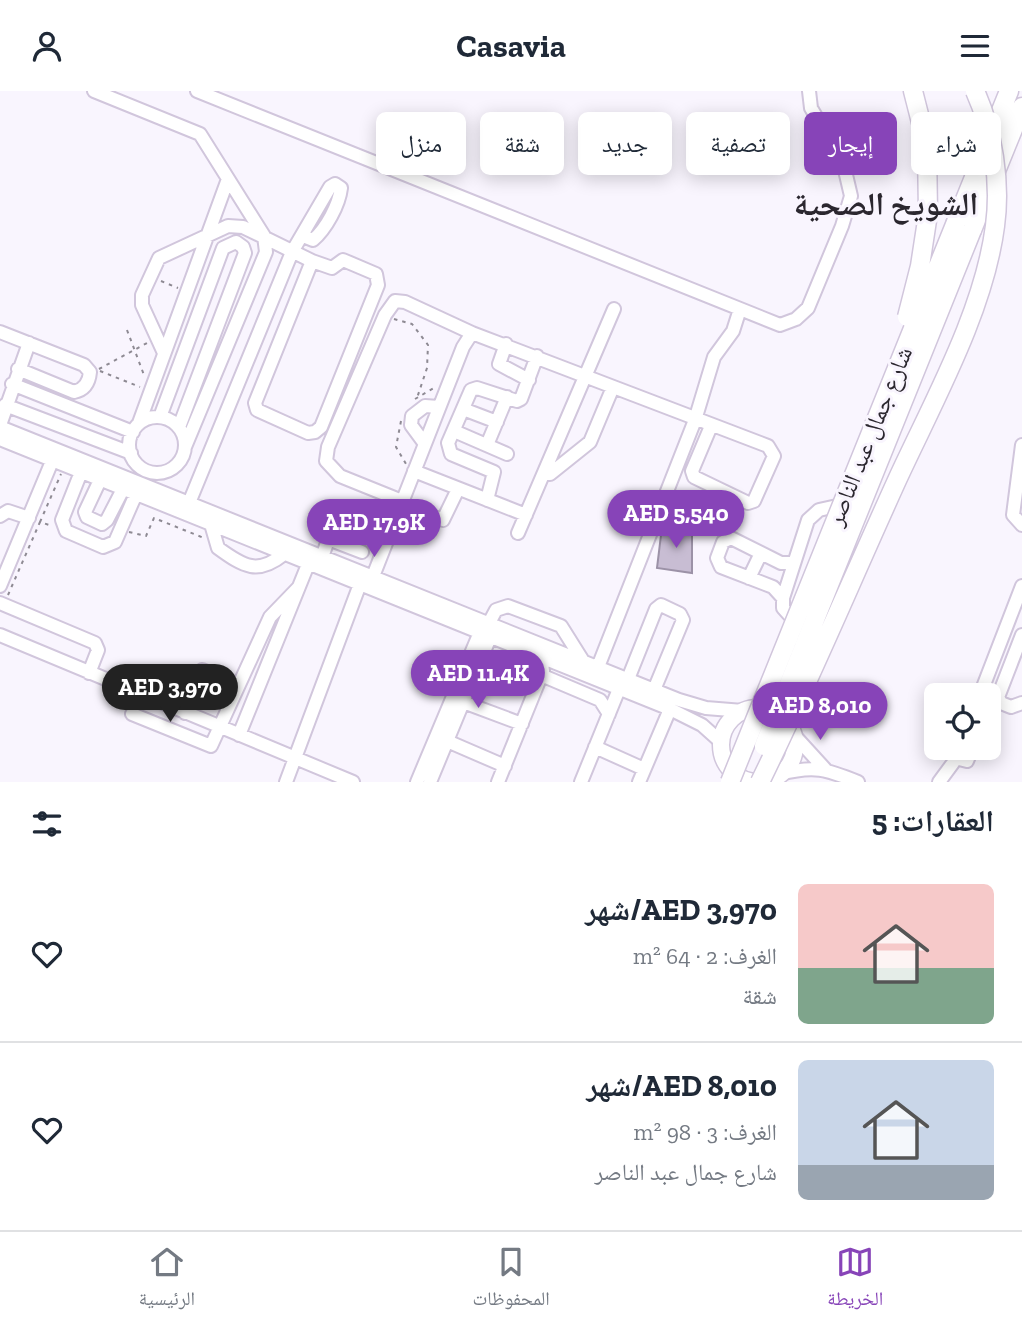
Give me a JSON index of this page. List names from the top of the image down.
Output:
{
  "streets": {
    "highway": ["شارع جمال عبد الناصر"]
  },
  "districts": ["الشويخ الصحية"],
  "page": {
    "header": "Casavia",
    "chip": [
      "شراء",
      "إيجار",
      "تصفية",
      "جديد",
      "شقة",
      "منزل"
    ],
    "price": [
      "AED 5,540",
      "AED 17.9K",
      "AED 11.4K",
      "AED 3,970",
      "AED 8,010"
    ],
    "heading": "العقارات: 5",
    "list": [
      {
        "name": "AED 3,970/شهر",
        "note": "الغرف: 2 · 64 m² · شقة"
      },
      {
        "name": "AED 8,010/شهر",
        "note": "الغرف: 3 · 98 m² · شارع جمال عبد الناصر"
      }
    ],
    "tabs": ["الخريطة", "المحفوظات", "الرئيسية"]
  }
}
